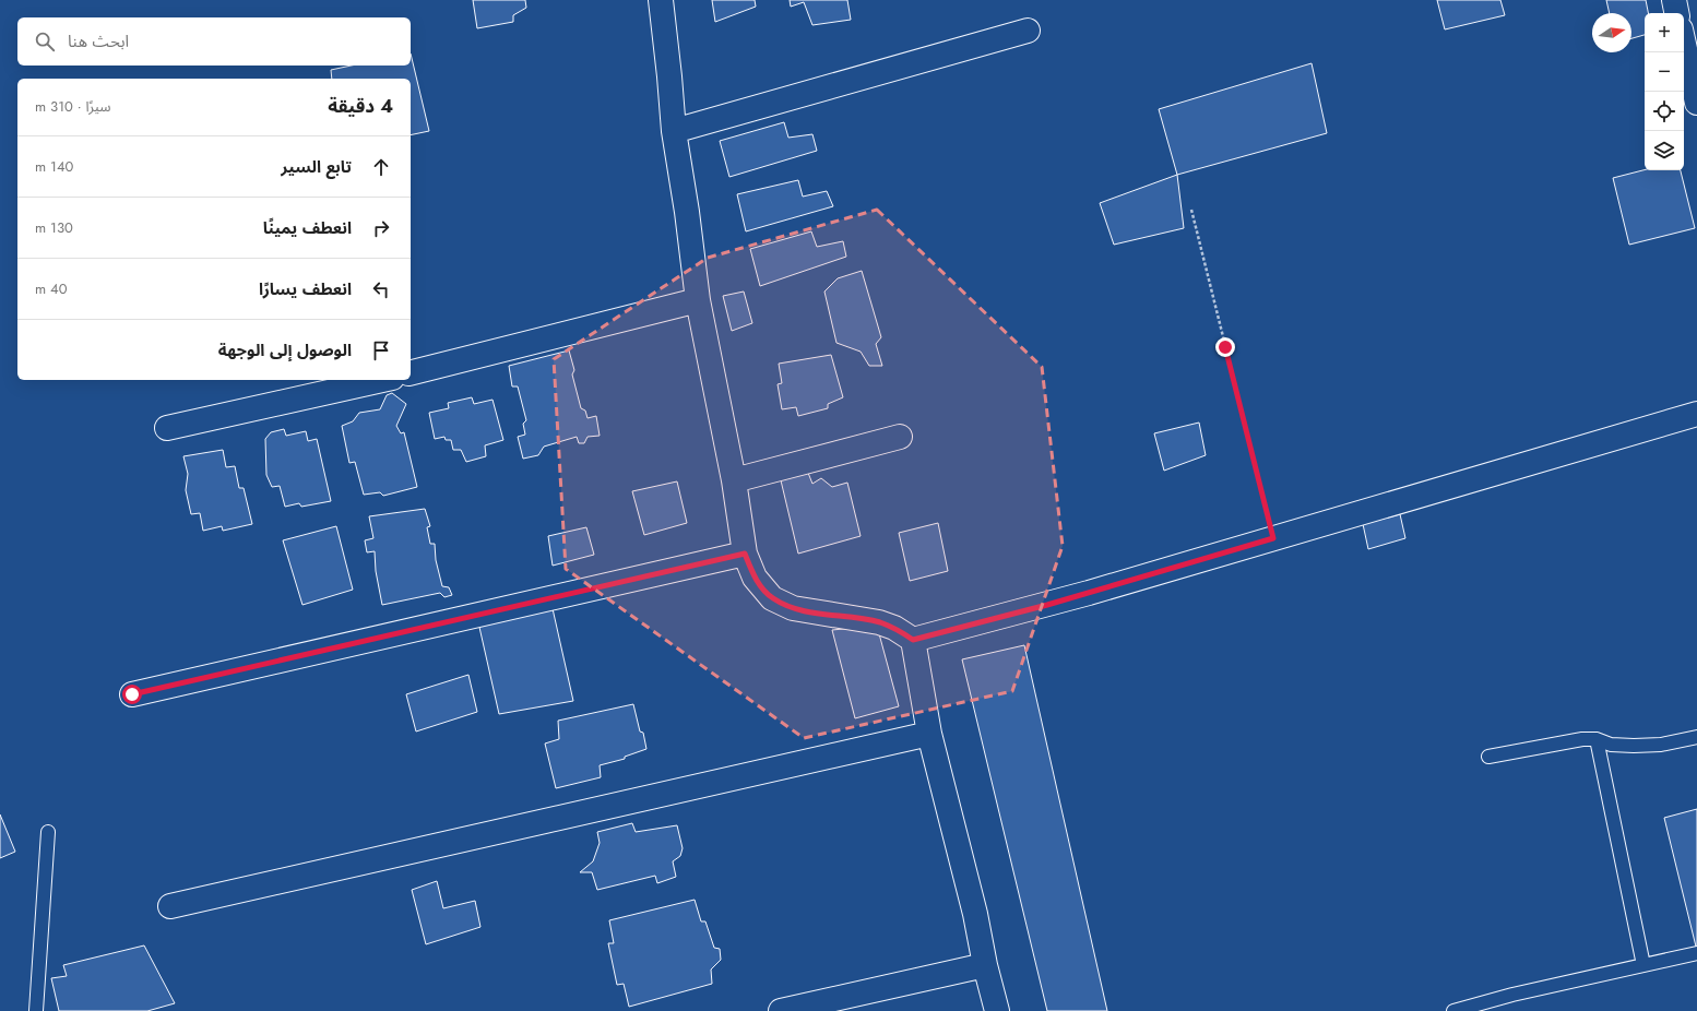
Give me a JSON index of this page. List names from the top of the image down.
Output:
{
  "north": "right",
  "page": {
    "map_buttons": ["+", "−"],
    "search": "ابحث هنا",
    "heading": ["4 دقيقة", "سيرًا · 310 m"],
    "list": [
      ["تابع السير", "140 m"],
      ["انعطف يمينًا", "130 m"],
      ["انعطف يسارًا", "40 m"],
      "الوصول إلى الوجهة"
    ]
  }
}
